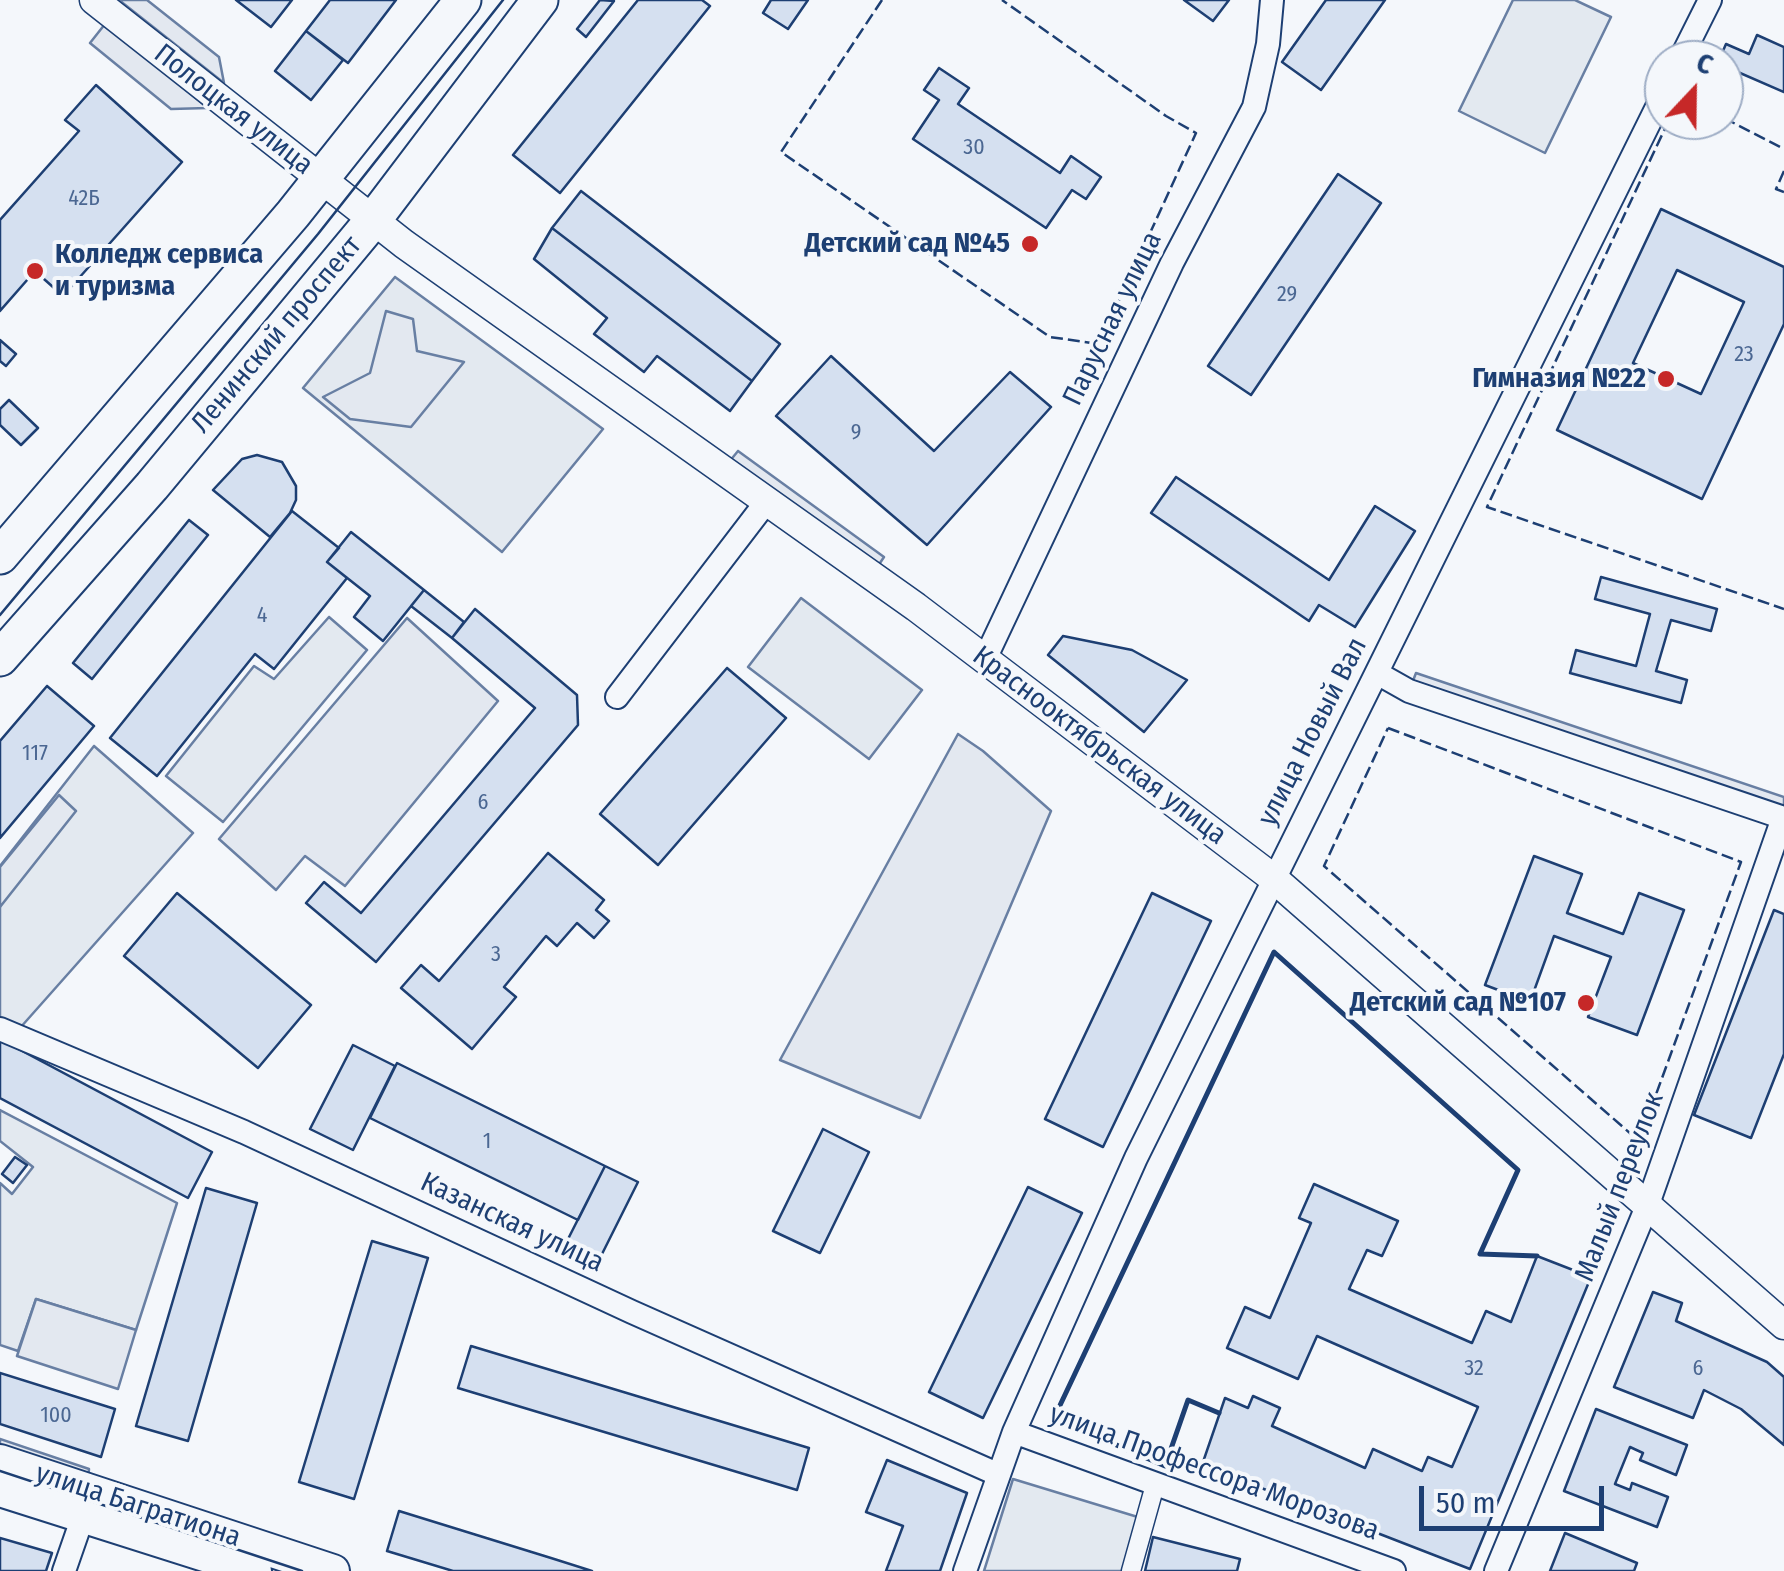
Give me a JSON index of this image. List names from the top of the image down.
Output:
{
  "streets": {
    "main road": ["Ленинский проспект", "улица Багратиона"],
    "street": [
      "Полоцкая улица",
      "Парусная улица",
      "улица Новый Вал",
      "Краснооктябрьская улица",
      "Малый переулок",
      "Казанская улица",
      "улица Профессора Морозова"
    ]
  },
  "crossings": [
    ["Полоцкая улица", "Ленинский проспект"],
    ["Полоцкая улица", "Краснооктябрьская улица"],
    ["Парусная улица", "Краснооктябрьская улица"],
    ["Ленинский проспект", "Краснооктябрьская улица"],
    ["улица Новый Вал", "Краснооктябрьская улица"],
    ["улица Новый Вал", "Малый переулок"],
    ["улица Новый Вал", "Казанская улица"],
    ["улица Новый Вал", "улица Профессора Морозова"],
    ["Краснооктябрьская улица", "Малый переулок"]
  ],
  "places": [
    "Детский сад №45",
    "Колледж сервиса и туризма",
    "Гимназия №22",
    "Детский сад №107"
  ],
  "house_numbers": [
    "30",
    "42Б",
    "29",
    "23",
    "9",
    "4",
    "117",
    "6",
    "3",
    "1",
    "32",
    "6",
    "100"
  ],
  "scale_bar": "50 m",
  "north": "top"
}
